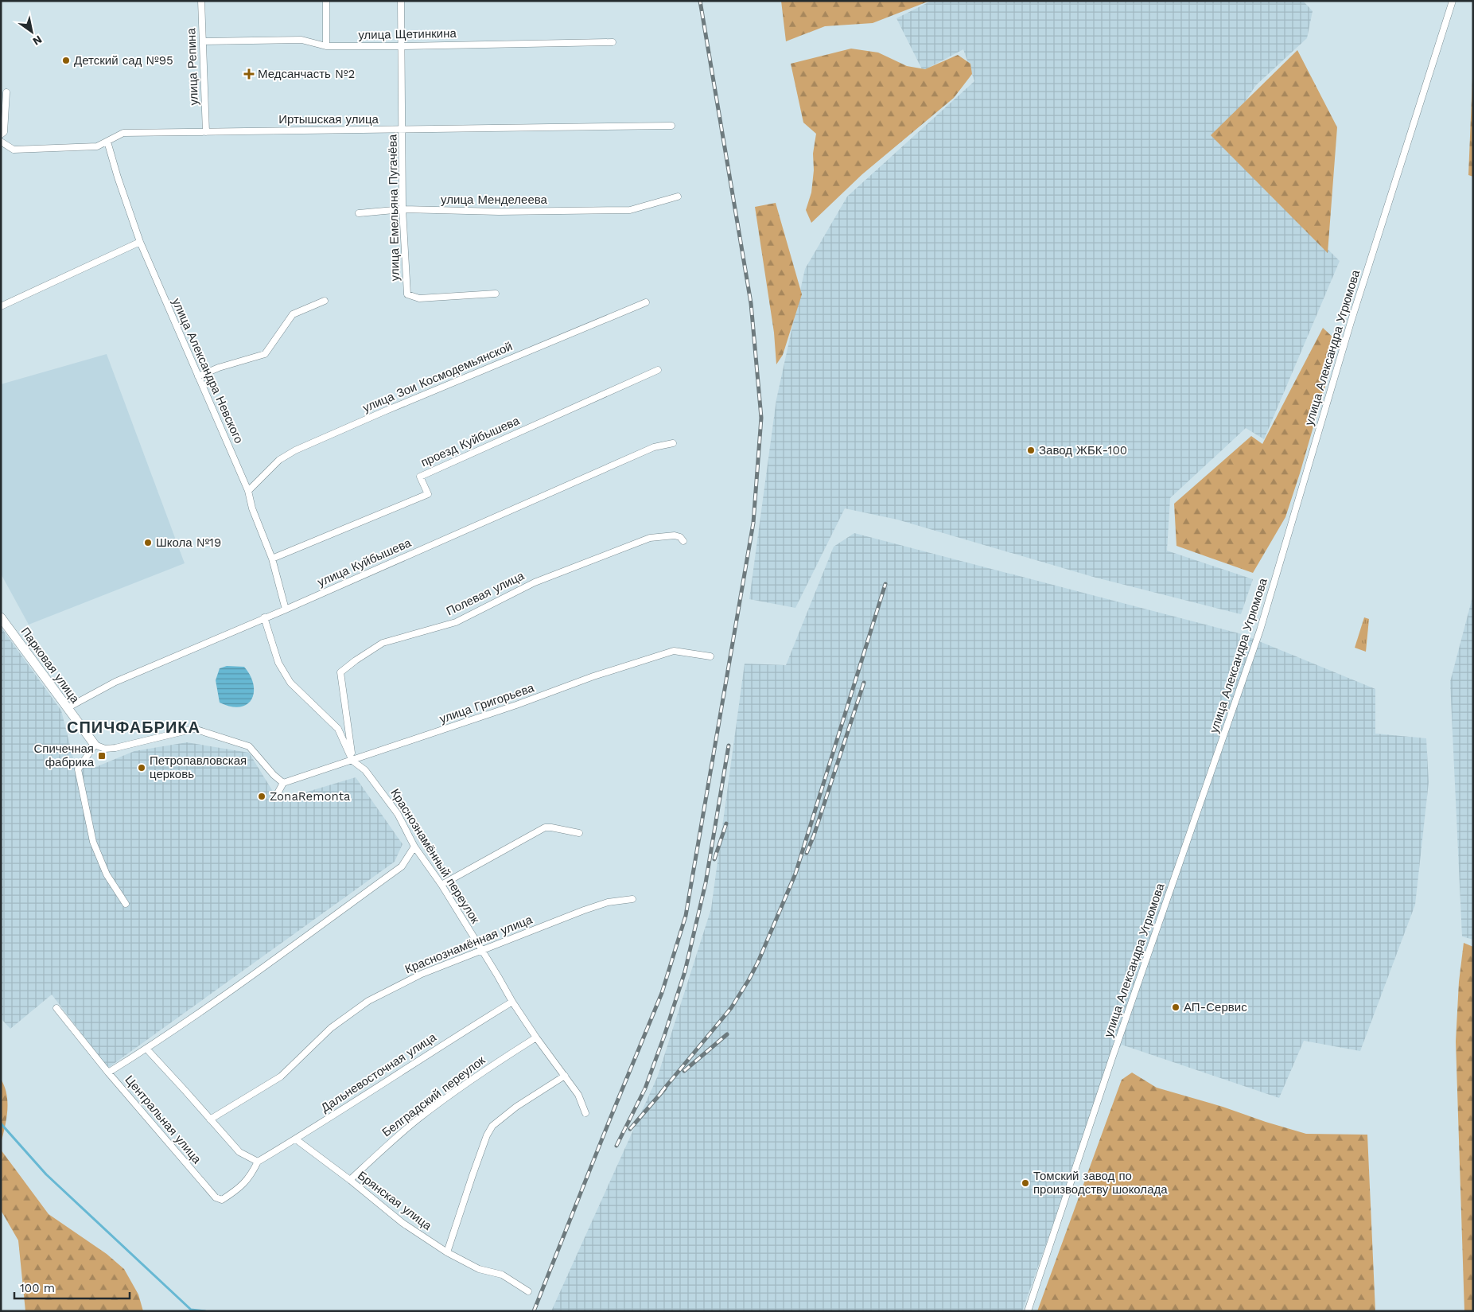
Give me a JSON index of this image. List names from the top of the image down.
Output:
{
  "streets": {
    "street": [
      "улица Щетинкина",
      "улица Репина",
      "Иртышская улица",
      "улица Менделеева",
      "улица Емельяна Пугачёва",
      "улица Александра Угрюмова",
      "улица Александра Невского",
      "улица Зои Космодемьянской",
      "проезд Куйбышева",
      "улица Куйбышева",
      "Полевая улица",
      "Парковая улица",
      "улица Григорьева",
      "Краснознамённый переулок",
      "Краснознамённая улица",
      "Дальневосточная улица",
      "Белградский переулок",
      "Центральная улица",
      "Брянская улица"
    ]
  },
  "crossings": [
    ["улица Щетинкина", "улица Репина"],
    ["улица Щетинкина", "улица Емельяна Пугачёва"],
    ["улица Репина", "Иртышская улица"],
    ["Иртышская улица", "улица Емельяна Пугачёва"],
    ["Иртышская улица", "улица Александра Невского"],
    ["улица Менделеева", "улица Емельяна Пугачёва"],
    ["улица Александра Невского", "улица Зои Космодемьянской"],
    ["улица Александра Невского", "проезд Куйбышева"],
    ["улица Александра Невского", "улица Куйбышева"],
    ["улица Куйбышева", "Парковая улица"],
    ["улица Куйбышева", "Краснознамённый переулок"],
    ["Полевая улица", "улица Григорьева"],
    ["Полевая улица", "Краснознамённый переулок"],
    ["улица Григорьева", "Краснознамённый переулок"],
    ["Краснознамённый переулок", "Краснознамённая улица"],
    ["Краснознамённый переулок", "Дальневосточная улица"],
    ["Краснознамённый переулок", "Белградский переулок"],
    ["Дальневосточная улица", "Центральная улица"],
    ["Дальневосточная улица", "Брянская улица"],
    ["Белградский переулок", "Брянская улица"]
  ],
  "districts": ["СПИЧФАБРИКА"],
  "places": {
    "other": [
      "Детский сад №95",
      "Завод ЖБК-100",
      "Школа №19",
      "Петропавловская церковь",
      "ZonaRemonta",
      "АП-Сервис",
      "Томский завод по производству шоколада"
    ],
    "health": ["Медсанчасть №2"],
    "transit": ["Спичечная фабрика"]
  },
  "scale_bar": "100 m",
  "north": "bottom right"
}
